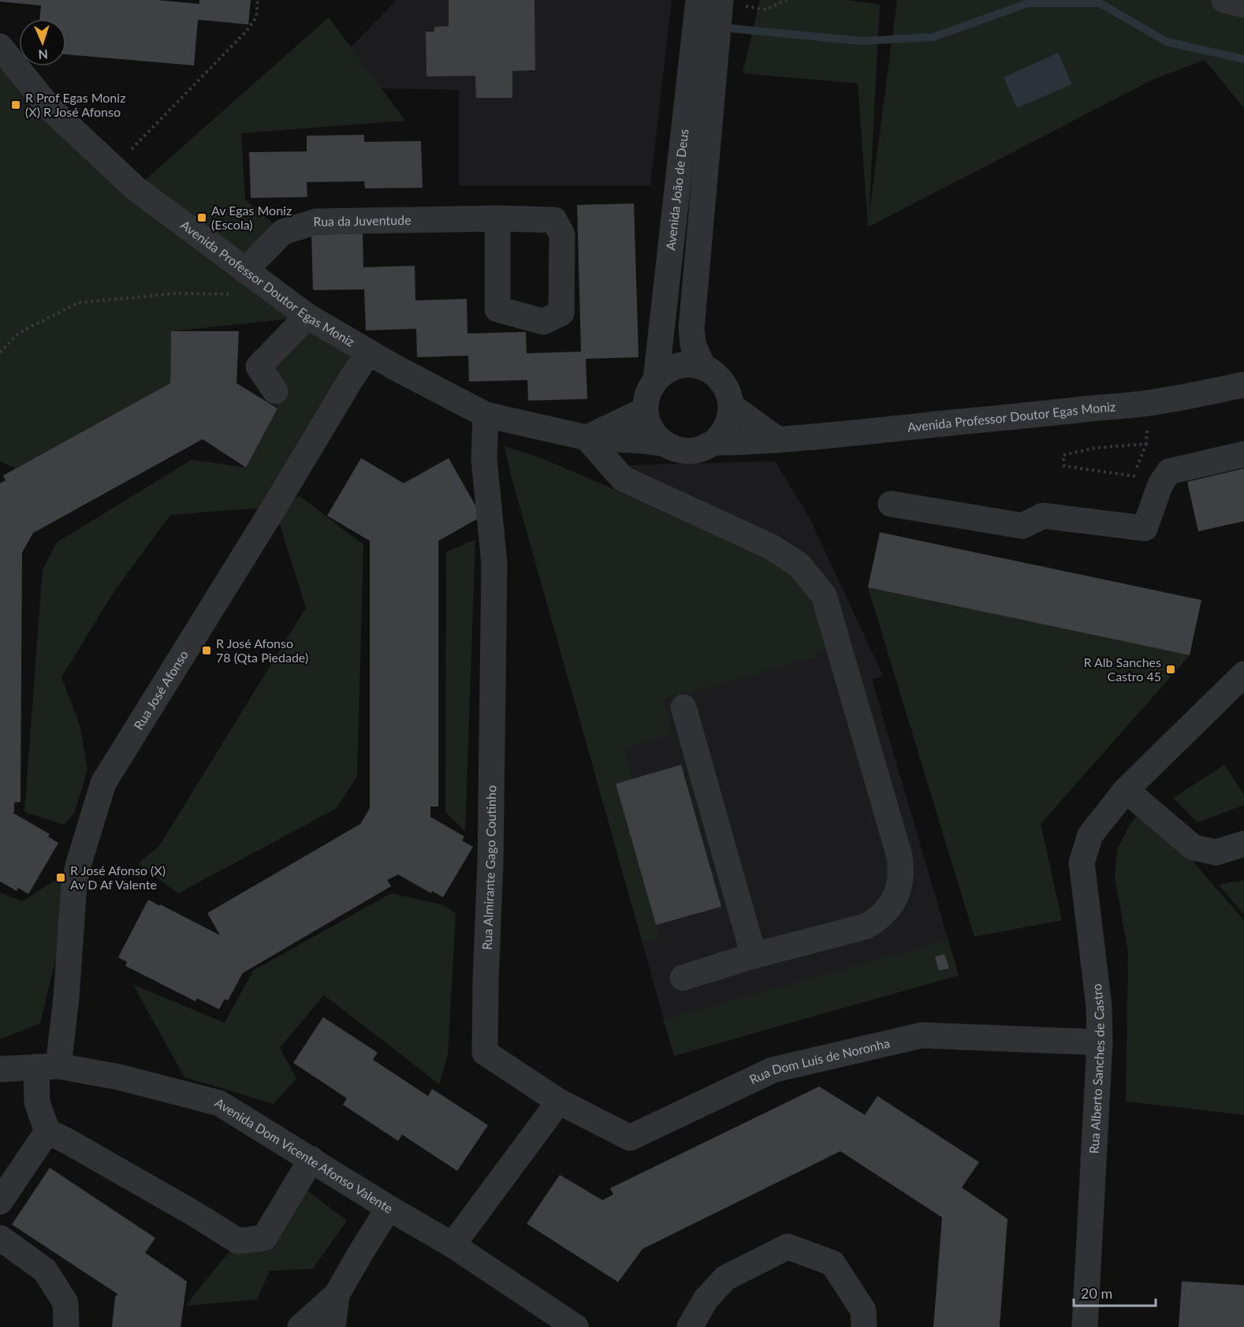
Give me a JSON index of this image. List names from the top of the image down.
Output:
{
  "streets": {
    "street": [
      "Avenida João de Deus",
      "Rua da Juventude",
      "Avenida Professor Doutor Egas Moniz",
      "Rua José Afonso",
      "Rua Almirante Gago Coutinho",
      "Rua Dom Luís de Noronha",
      "Rua Alberto Sanches de Castro",
      "Avenida Dom Vicente Afonso Valente"
    ]
  },
  "crossings": [
    ["Avenida João de Deus", "Avenida Professor Doutor Egas Moniz"],
    ["Rua da Juventude", "Avenida Professor Doutor Egas Moniz"],
    ["Avenida Professor Doutor Egas Moniz", "Rua José Afonso"],
    ["Avenida Professor Doutor Egas Moniz", "Rua Almirante Gago Coutinho"],
    ["Rua José Afonso", "Avenida Dom Vicente Afonso Valente"],
    ["Rua Almirante Gago Coutinho", "Rua Dom Luís de Noronha"],
    ["Rua Dom Luís de Noronha", "Rua Alberto Sanches de Castro"]
  ],
  "places": {
    "transit": [
      "R Prof Egas Moniz (X) R José Afonso",
      "Av Egas Moniz (Escola)",
      "R José Afonso 78 (Qta Piedade)",
      "R Alb Sanches Castro 45",
      "R José Afonso (X) Av D Af Valente"
    ]
  },
  "scale_bar": "20 m",
  "north": "bottom"
}
